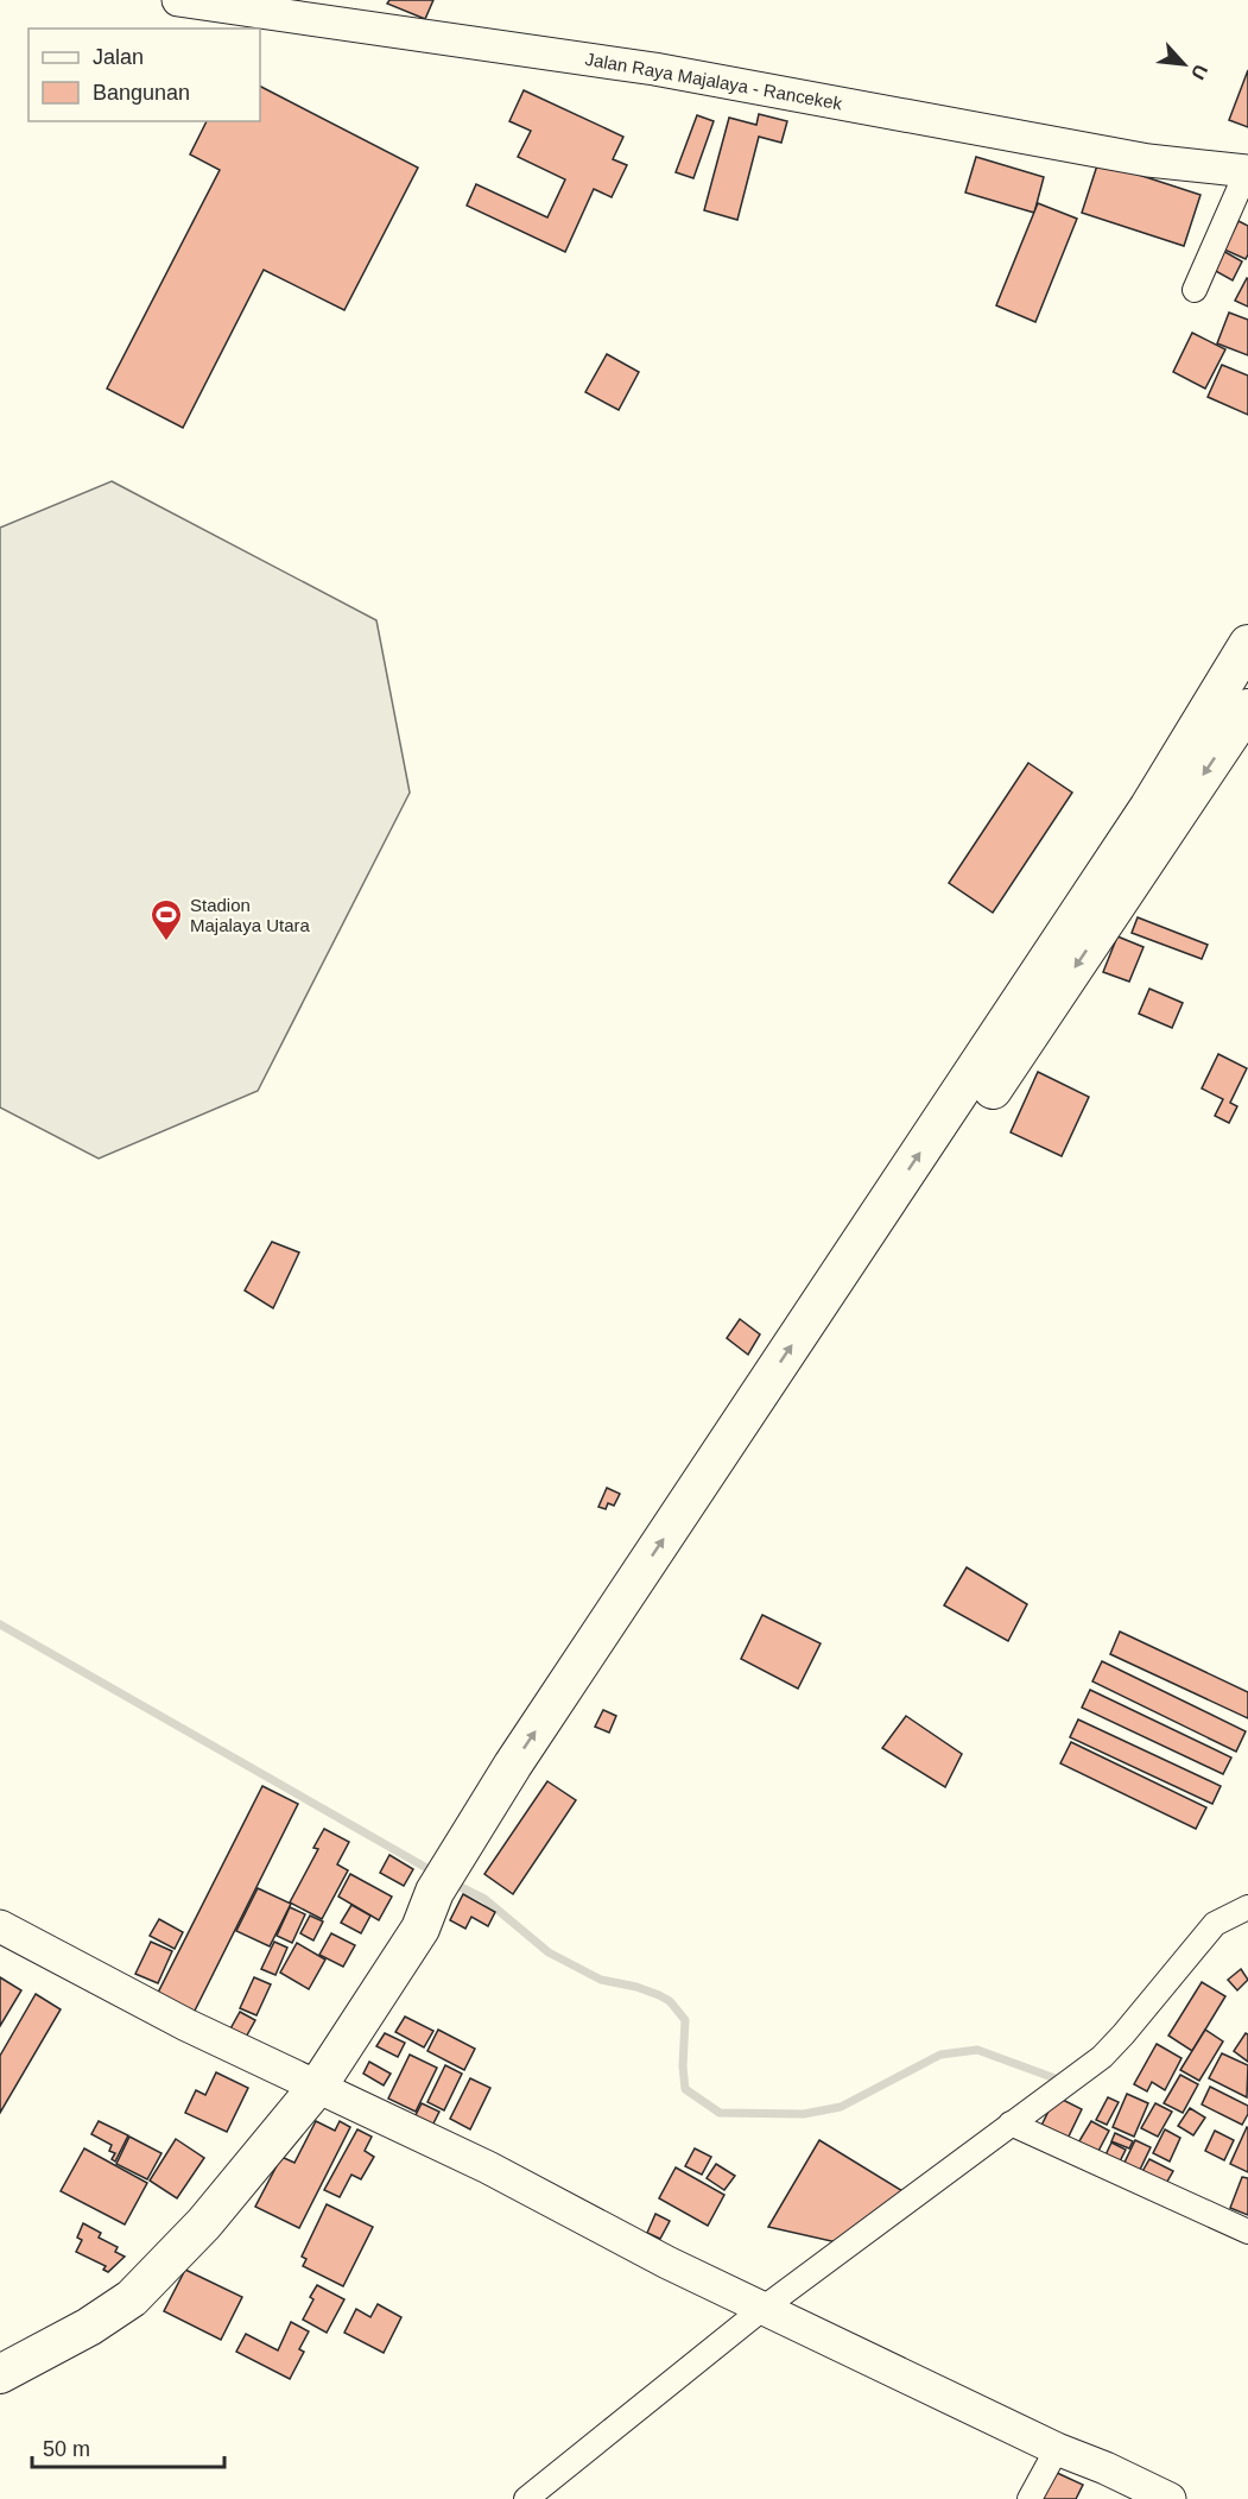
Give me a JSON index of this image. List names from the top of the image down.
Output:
{
  "streets": {
    "street": ["Jalan Raya Majalaya - Rancekek"]
  },
  "places": {
    "sports": ["Stadion Majalaya Utara"]
  },
  "legend": ["Jalan", "Bangunan"],
  "scale_bar": "50 m",
  "north": "bottom right"
}
